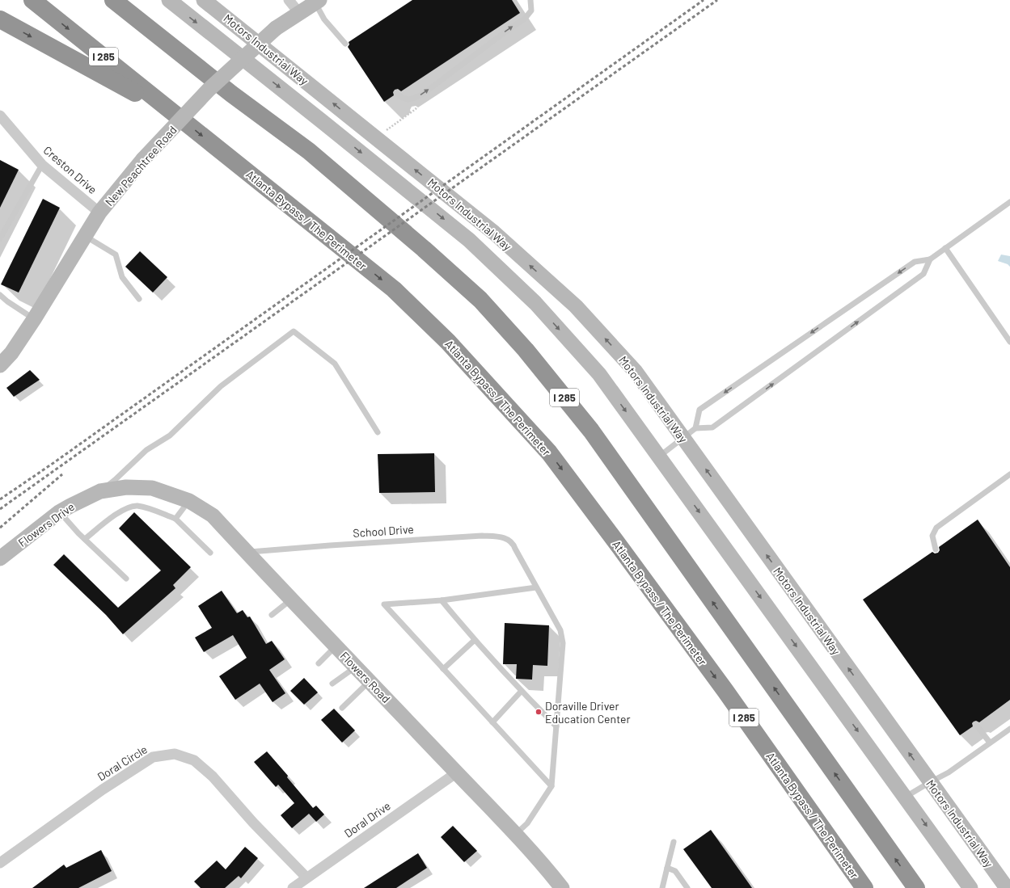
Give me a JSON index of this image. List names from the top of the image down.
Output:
{
  "streets": {
    "highway": ["I 285", "Atlanta Bypass / The Perimeter"],
    "main road": [
      "Motors Industrial Way",
      "New Peachtree Road",
      "Flowers Drive",
      "Flowers Road"
    ],
    "street": ["Creston Drive", "Doral Circle", "Doral Drive"],
    "lane": ["School Drive"]
  },
  "crossings": [
    ["New Peachtree Road", "Creston Drive"],
    ["Flowers Drive", "Flowers Road"],
    ["School Drive", "Flowers Road"],
    ["Flowers Road", "Doral Drive"],
    ["Doral Circle", "Doral Drive"]
  ],
  "places": ["Doraville Driver Education Center"]
}
